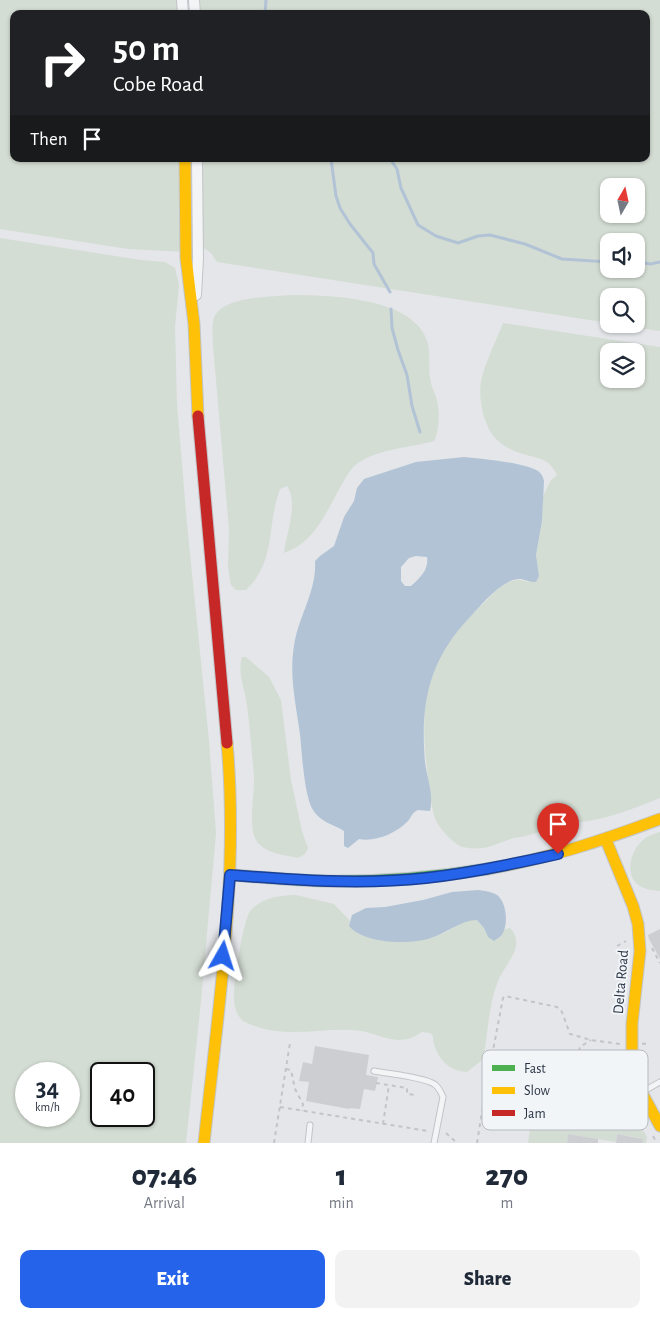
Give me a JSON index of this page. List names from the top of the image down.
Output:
{
  "streets": {
    "street": ["Delta Road"]
  },
  "legend": ["Fast", "Slow", "Jam"],
  "north": "top",
  "page": {
    "turn": ["50 m", "Cobe Road"],
    "then": "Then",
    "speed": "34 km/h",
    "limit": "40",
    "eta": [
      "07:46",
      "Arrival",
      "1",
      "min",
      "270",
      "m"
    ],
    "buttons": ["Exit", "Share"]
  }
}
